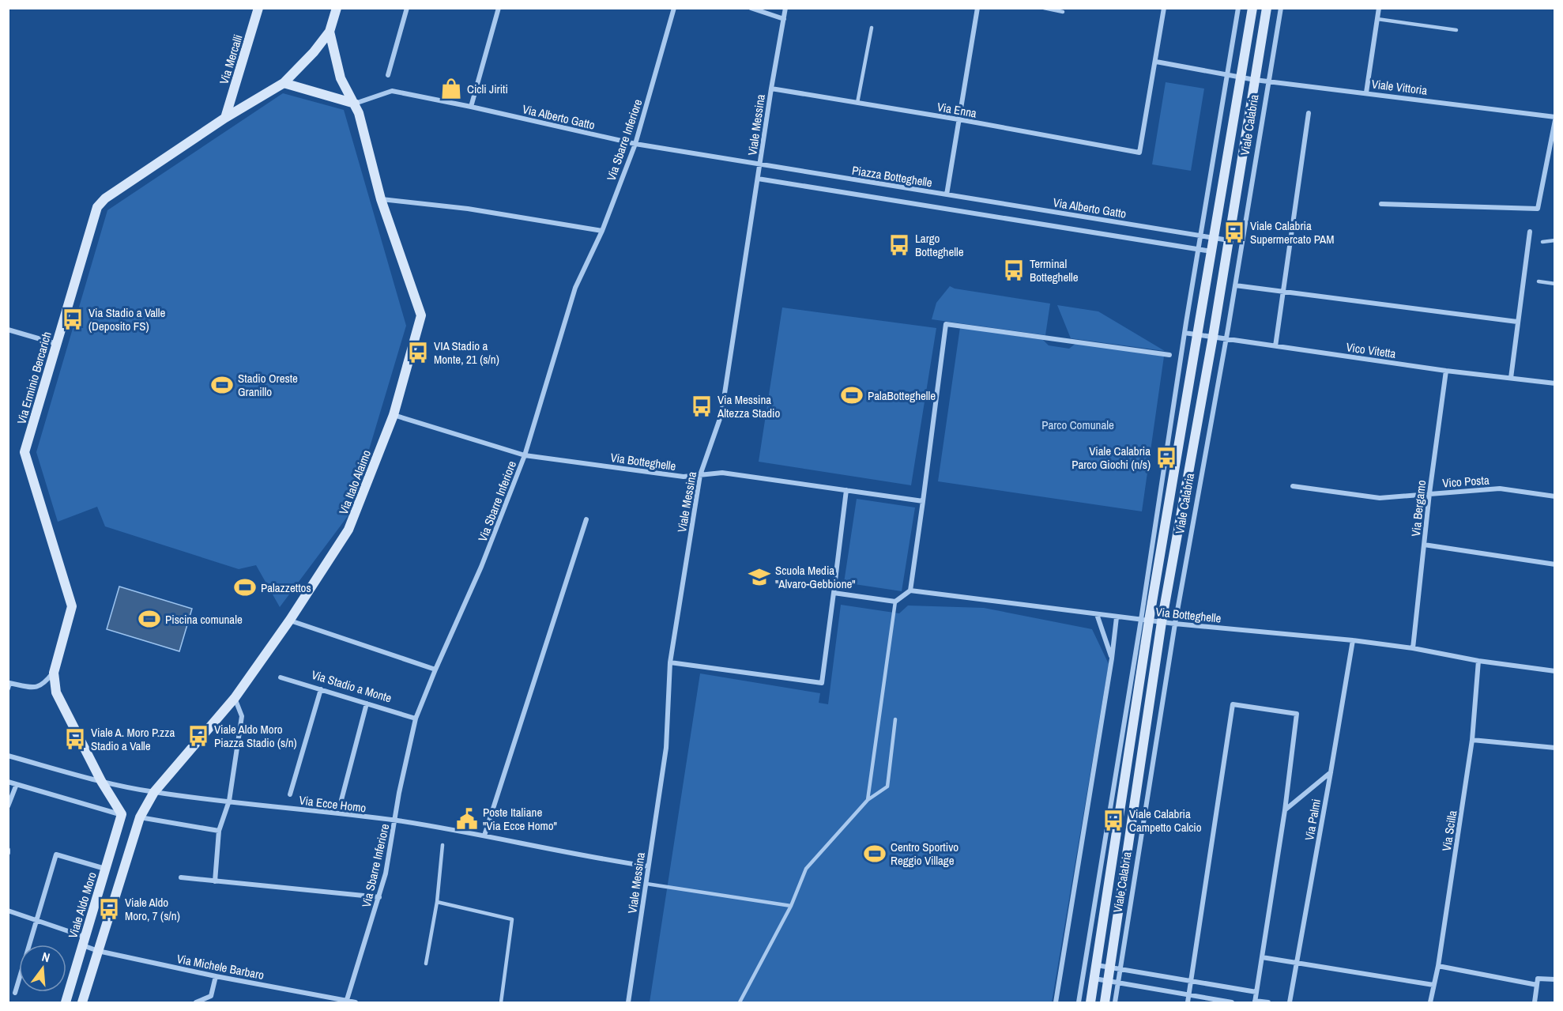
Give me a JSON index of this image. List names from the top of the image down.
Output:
{
  "streets": {
    "street": [
      "Via Mercalli",
      "Viale Vittoria",
      "Via Enna",
      "Via Alberto Gatto",
      "Viale Messina",
      "Viale Calabria",
      "Via Sbarre Inferiore",
      "Piazza Botteghelle",
      "Vico Vitetta",
      "Via Erminio Bercarich",
      "Via Botteghelle",
      "Vico Posta",
      "Via Italo Alaimo",
      "Via Bergamo",
      "Via Stadio a Monte",
      "Via Ecce Homo",
      "Via Palmi",
      "Via Scilla",
      "Viale Aldo Moro",
      "Via Michele Barbaro"
    ]
  },
  "crossings": [
    ["Via Mercalli", "Via Erminio Bercarich"],
    ["Viale Vittoria", "Via Enna"],
    ["Viale Vittoria", "Viale Calabria"],
    ["Via Enna", "Viale Messina"],
    ["Via Enna", "Piazza Botteghelle"],
    ["Via Alberto Gatto", "Viale Messina"],
    ["Via Alberto Gatto", "Viale Calabria"],
    ["Via Alberto Gatto", "Via Sbarre Inferiore"],
    ["Via Alberto Gatto", "Piazza Botteghelle"],
    ["Via Alberto Gatto", "Via Italo Alaimo"],
    ["Viale Messina", "Piazza Botteghelle"],
    ["Viale Messina", "Via Botteghelle"],
    ["Viale Messina", "Via Ecce Homo"],
    ["Viale Calabria", "Vico Vitetta"],
    ["Viale Calabria", "Via Botteghelle"],
    ["Via Sbarre Inferiore", "Via Botteghelle"],
    ["Via Sbarre Inferiore", "Via Stadio a Monte"],
    ["Via Sbarre Inferiore", "Via Ecce Homo"],
    ["Via Sbarre Inferiore", "Via Michele Barbaro"],
    ["Vico Vitetta", "Via Bergamo"],
    ["Via Erminio Bercarich", "Via Italo Alaimo"],
    ["Via Erminio Bercarich", "Via Ecce Homo"],
    ["Via Erminio Bercarich", "Viale Aldo Moro"],
    ["Via Botteghelle", "Via Italo Alaimo"],
    ["Via Botteghelle", "Via Bergamo"],
    ["Via Botteghelle", "Via Palmi"],
    ["Via Botteghelle", "Via Scilla"],
    ["Vico Posta", "Via Bergamo"],
    ["Via Italo Alaimo", "Via Ecce Homo"],
    ["Viale Aldo Moro", "Via Michele Barbaro"]
  ],
  "parks": ["Parco Comunale"],
  "places": {
    "shop": ["Cicli Jiriti"],
    "bus stop": [
      "Viale Calabria Supermercato PAM",
      "Largo Botteghelle",
      "Terminal Botteghelle",
      "Via Stadio a Valle (Deposito FS)",
      "VIA Stadio a Monte, 21 (s/n)",
      "Via Messina Altezza Stadio",
      "Viale Calabria Parco Giochi (n/s)",
      "Viale Aldo Moro Piazza Stadio (s/n)",
      "Viale A. Moro P.zza Stadio a Valle",
      "Viale Calabria Campetto Calcio",
      "Viale Aldo Moro, 7 (s/n)"
    ],
    "sports": [
      "Stadio Oreste Granillo",
      "PalaBotteghelle",
      "Palazzettos",
      "Piscina comunale",
      "Centro Sportivo Reggio Village"
    ],
    "school or university": ["Scuola Media \"Alvaro-Gebbione\""],
    "public building": ["Poste Italiane \"Via Ecce Homo\""]
  },
  "north": "top"
}
